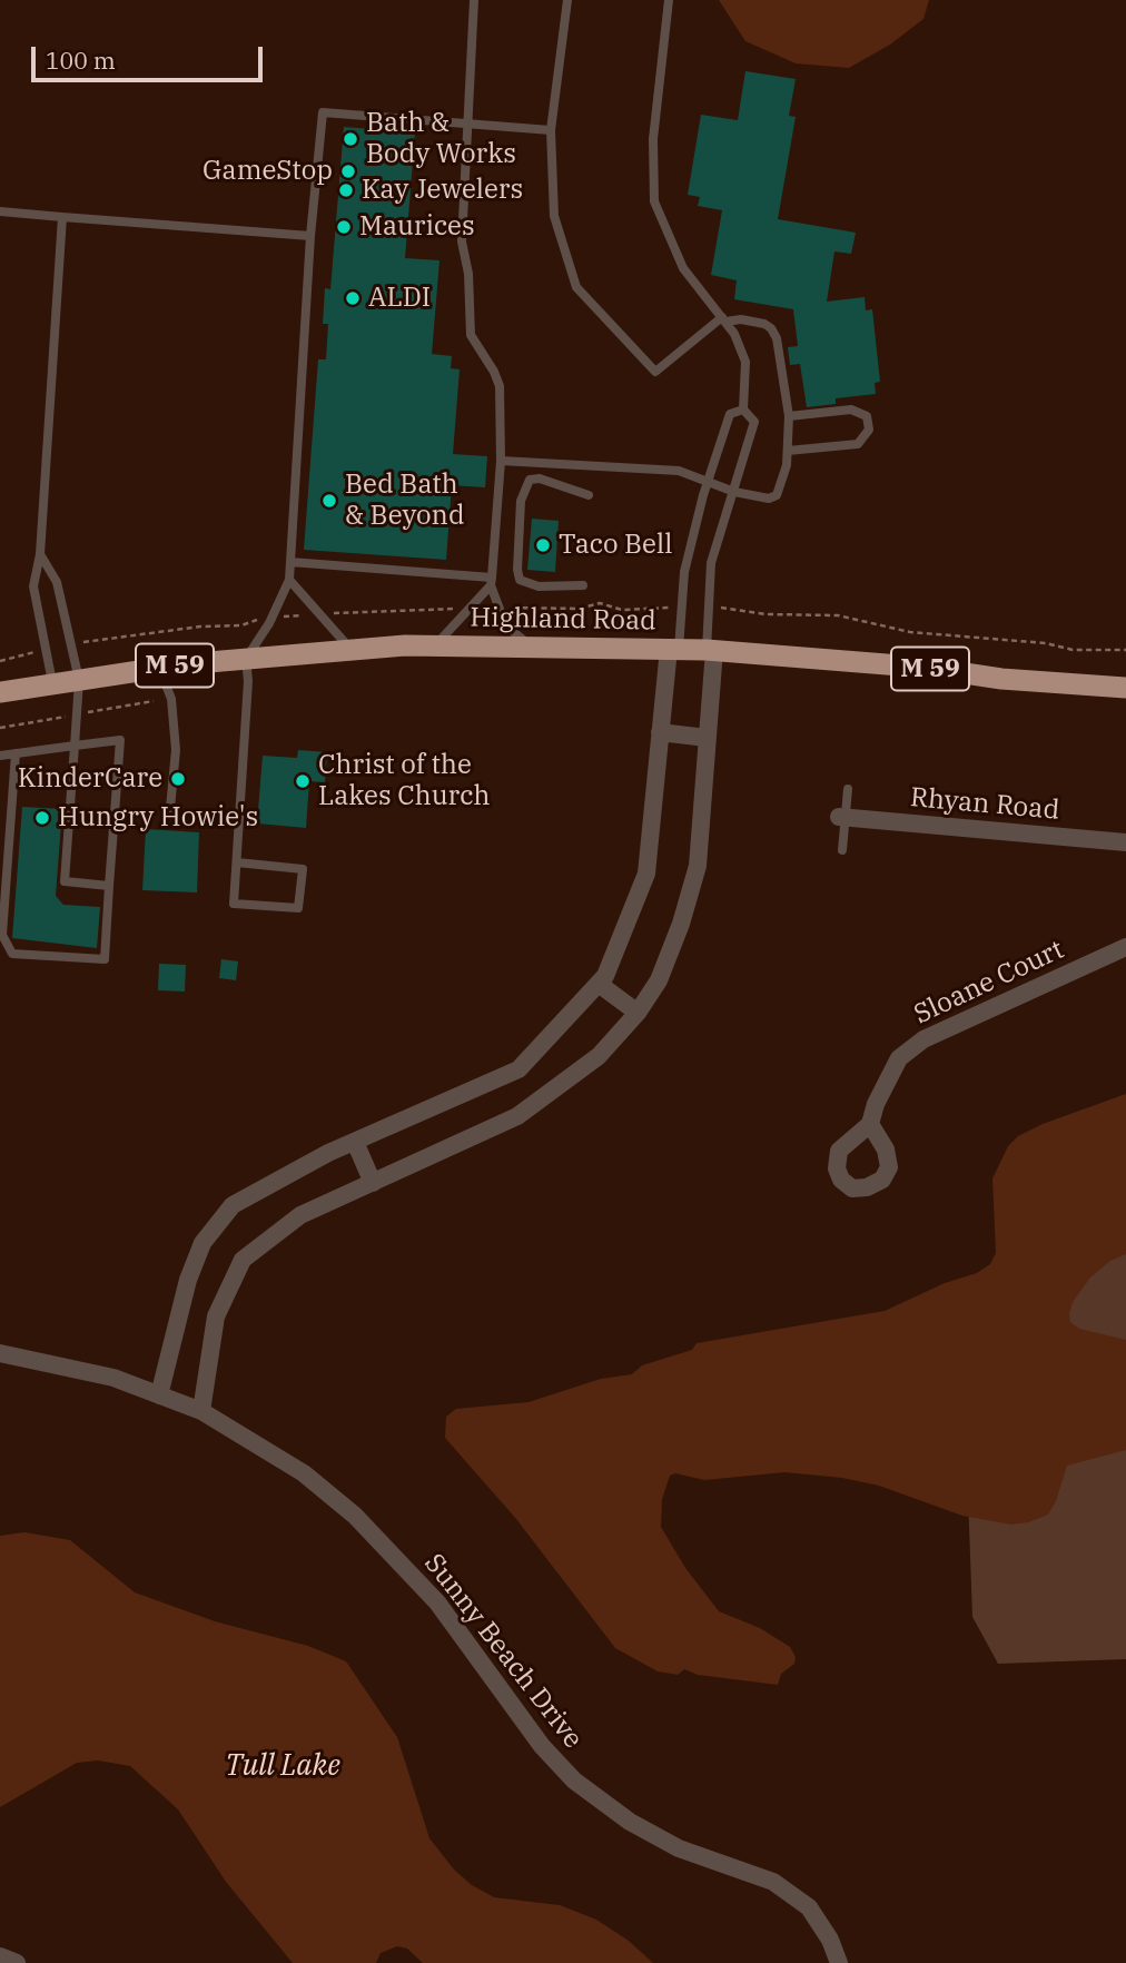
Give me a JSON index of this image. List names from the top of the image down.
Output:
{
  "streets": {
    "highway": ["Highland Road", "M 59"],
    "street": ["Rhyan Road", "Sloane Court", "Sunny Beach Drive"]
  },
  "water": ["Tull Lake"],
  "places": [
    "Bath & Body Works",
    "GameStop",
    "Kay Jewelers",
    "Maurices",
    "ALDI",
    "Bed Bath & Beyond",
    "Taco Bell",
    "KinderCare",
    "Christ of the Lakes Church",
    "Hungry Howie's"
  ],
  "scale_bar": "100 m"
}
